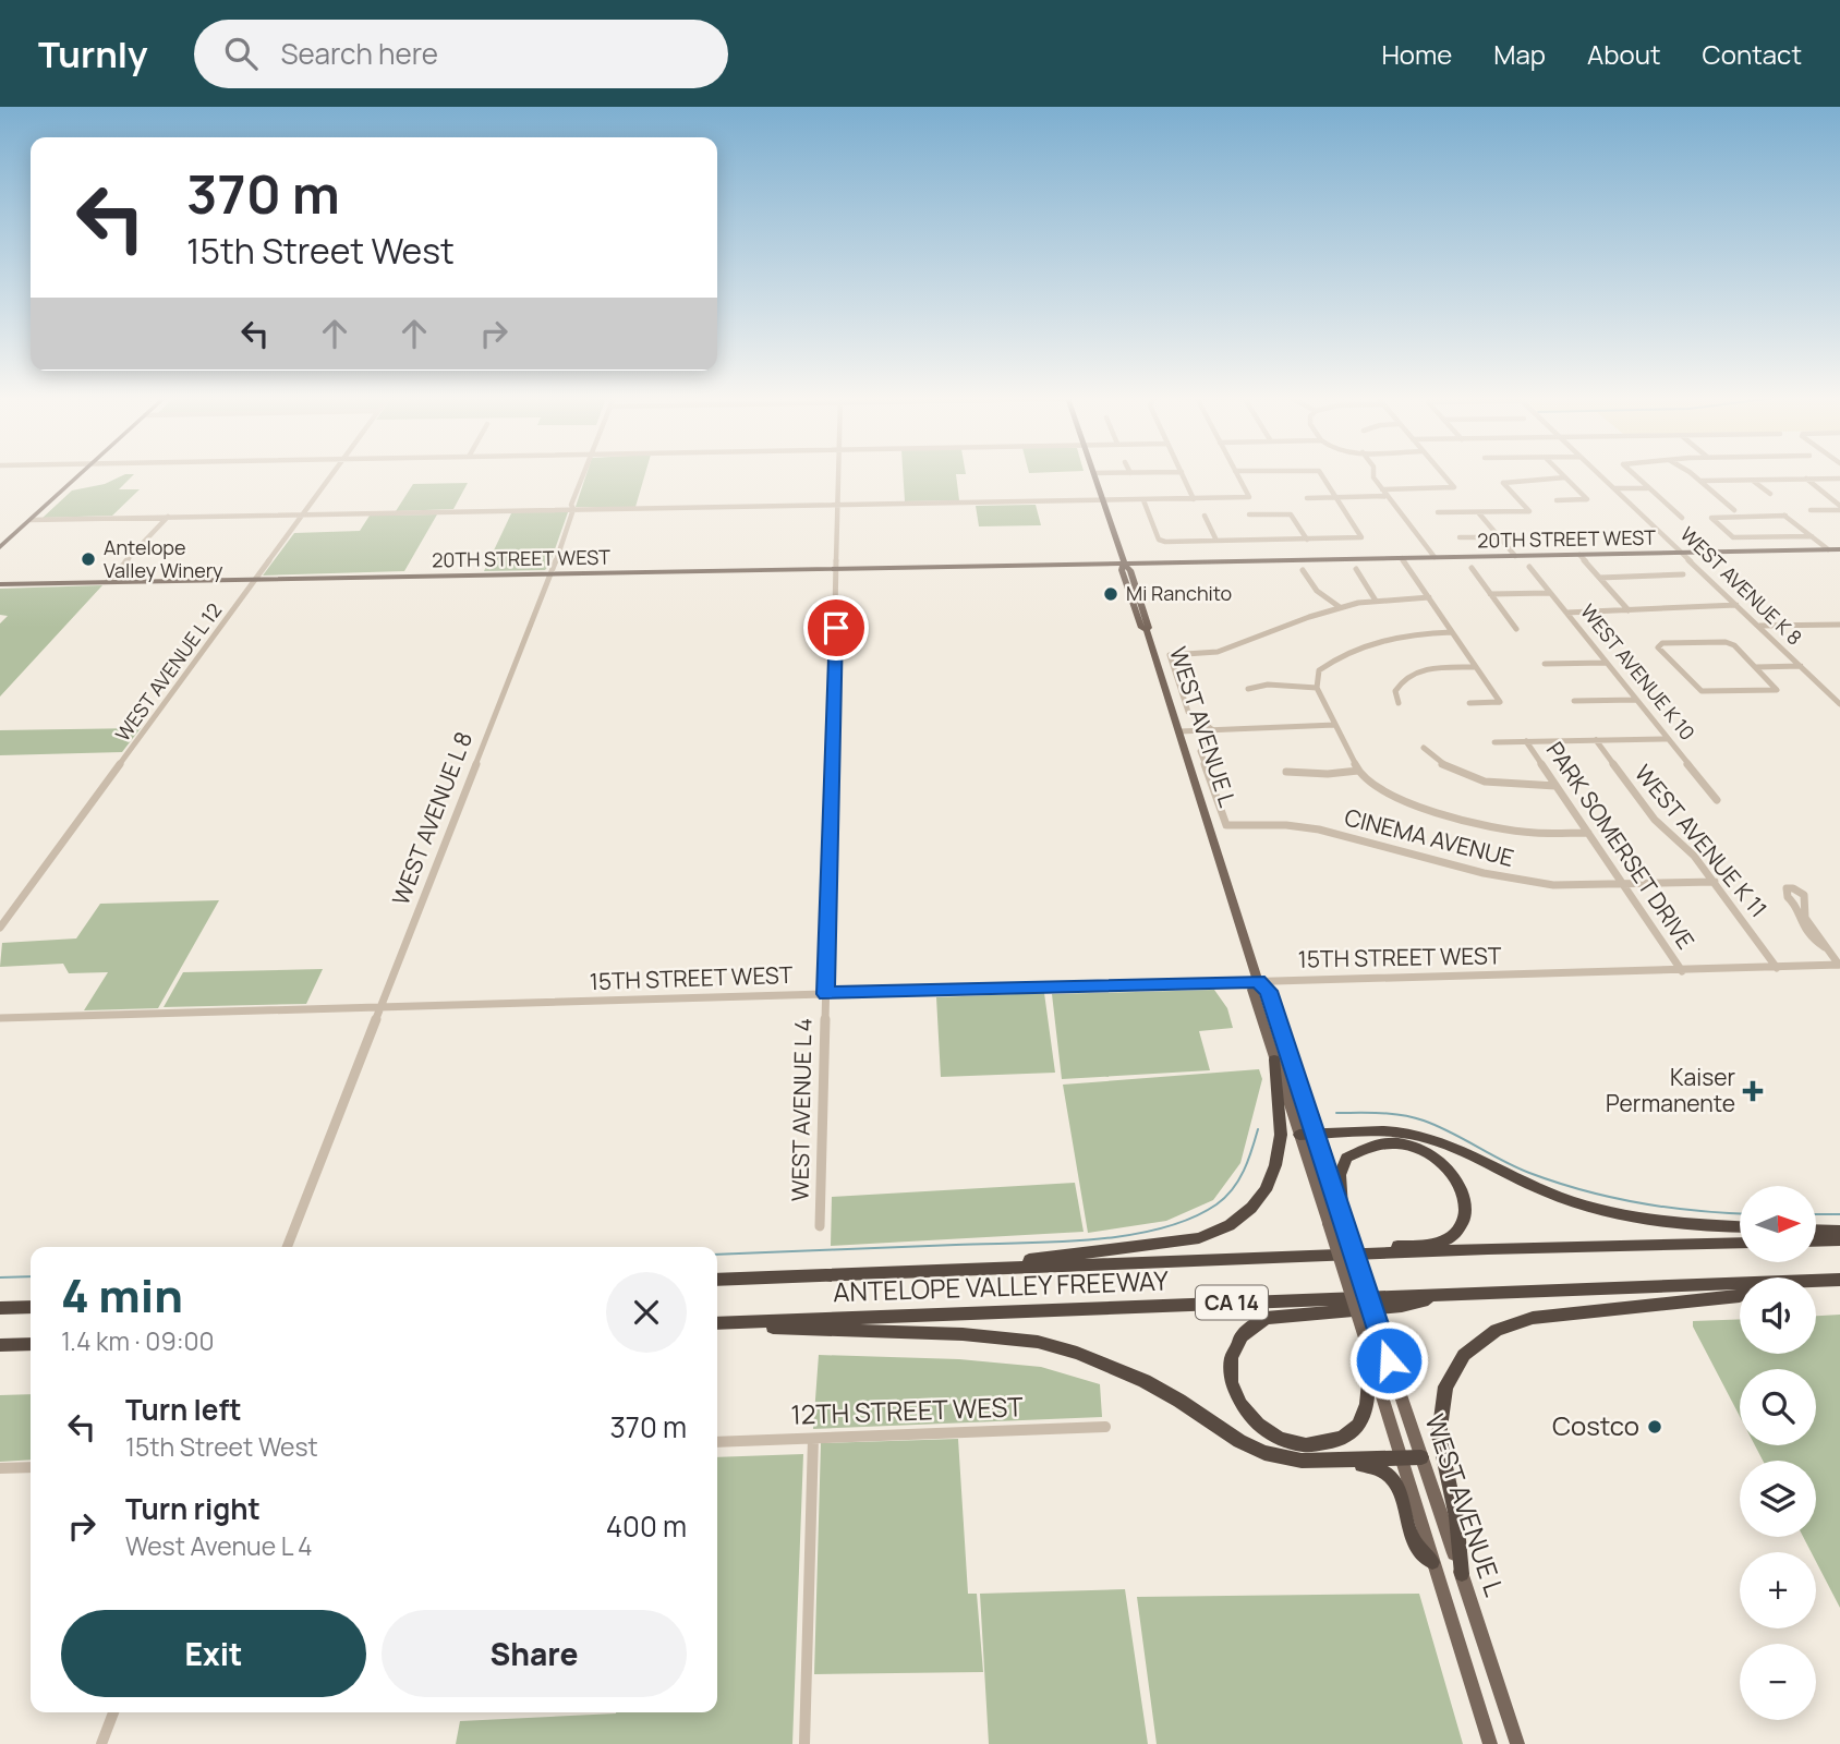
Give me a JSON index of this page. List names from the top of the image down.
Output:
{
  "streets": {
    "highway": ["ANTELOPE VALLEY FREEWAY", "CA 14"],
    "main road": ["20TH STREET WEST", "WEST AVENUE L"],
    "street": [
      "WEST AVENUE K 8",
      "WEST AVENUE L 12",
      "WEST AVENUE K 10",
      "WEST AVENUE L 8",
      "CINEMA AVENUE",
      "WEST AVENUE K 11",
      "PARK SOMERSET DRIVE",
      "15TH STREET WEST",
      "WEST AVENUE L 4",
      "12TH STREET WEST"
    ]
  },
  "crossings": [
    ["20TH STREET WEST", "WEST AVENUE K 8"],
    ["20TH STREET WEST", "WEST AVENUE L 12"],
    ["20TH STREET WEST", "WEST AVENUE L"],
    ["20TH STREET WEST", "WEST AVENUE L 8"],
    ["20TH STREET WEST", "WEST AVENUE L 4"],
    ["WEST AVENUE L", "CINEMA AVENUE"],
    ["WEST AVENUE L", "15TH STREET WEST"],
    ["WEST AVENUE L 8", "15TH STREET WEST"],
    ["CINEMA AVENUE", "WEST AVENUE K 11"],
    ["CINEMA AVENUE", "PARK SOMERSET DRIVE"],
    ["WEST AVENUE K 11", "15TH STREET WEST"],
    ["PARK SOMERSET DRIVE", "15TH STREET WEST"],
    ["15TH STREET WEST", "WEST AVENUE L 4"]
  ],
  "places": {
    "other": ["Antelope Valley Winery", "Mi Ranchito", "Costco"],
    "health": ["Kaiser Permanente"]
  },
  "north": "right",
  "page": {
    "header": "Turnly",
    "search": "Search here",
    "nav": [
      "Home",
      "Map",
      "About",
      "Contact"
    ],
    "turn": ["370 m", "15th Street West"],
    "map_buttons": ["+", "−"],
    "heading": ["4 min", "1.4 km · 09:00"],
    "list": [
      {
        "name": "Turn left",
        "note": "15th Street West",
        "value": "370 m"
      },
      {
        "name": "Turn right",
        "note": "West Avenue L 4",
        "value": "400 m"
      }
    ],
    "buttons": ["Exit", "Share"]
  }
}
